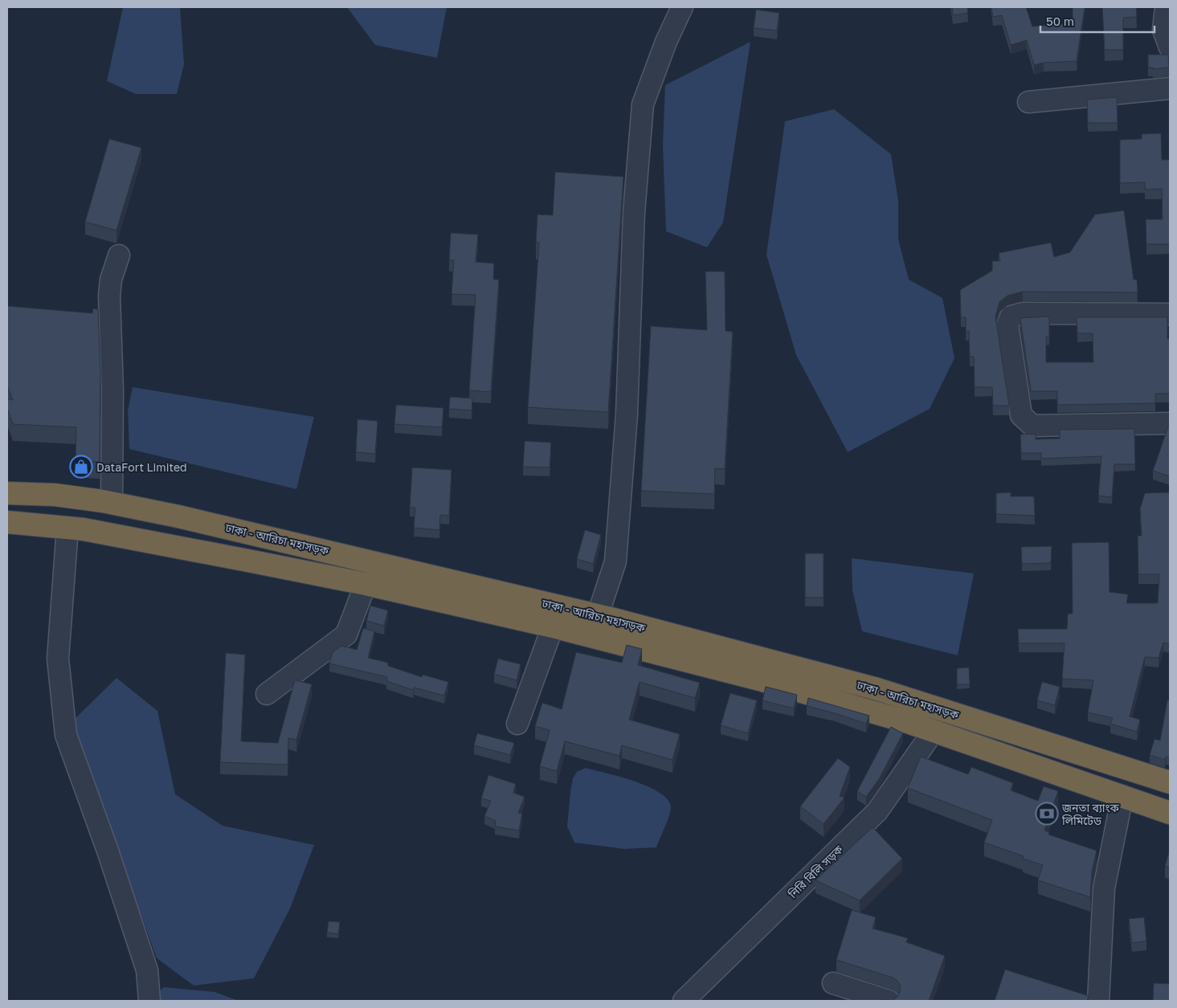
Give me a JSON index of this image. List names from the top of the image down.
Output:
{
  "streets": {
    "highway": ["ঢাকা - আরিচা মহাসড়ক"],
    "street": ["নিরি বিলি সড়ক"]
  },
  "places": {
    "shop": ["DataFort Limited"],
    "bank": ["জনতা ব্যাংক লিমিটেড"]
  },
  "scale_bar": "50 m"
}
